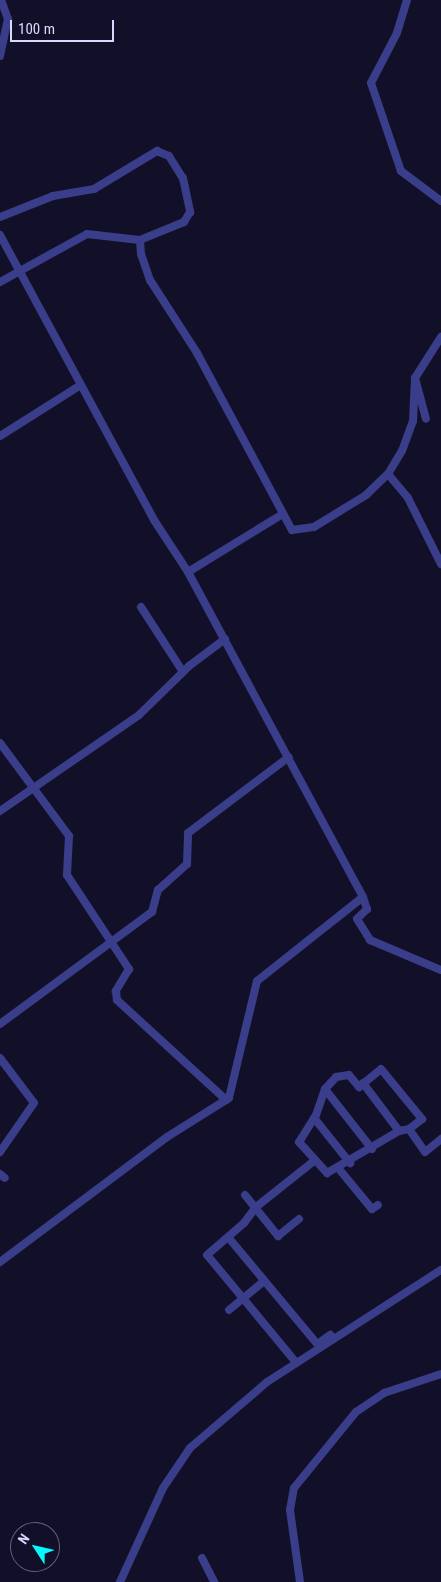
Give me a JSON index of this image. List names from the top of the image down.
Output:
{
  "scale_bar": "100 m",
  "north": "top left"
}
